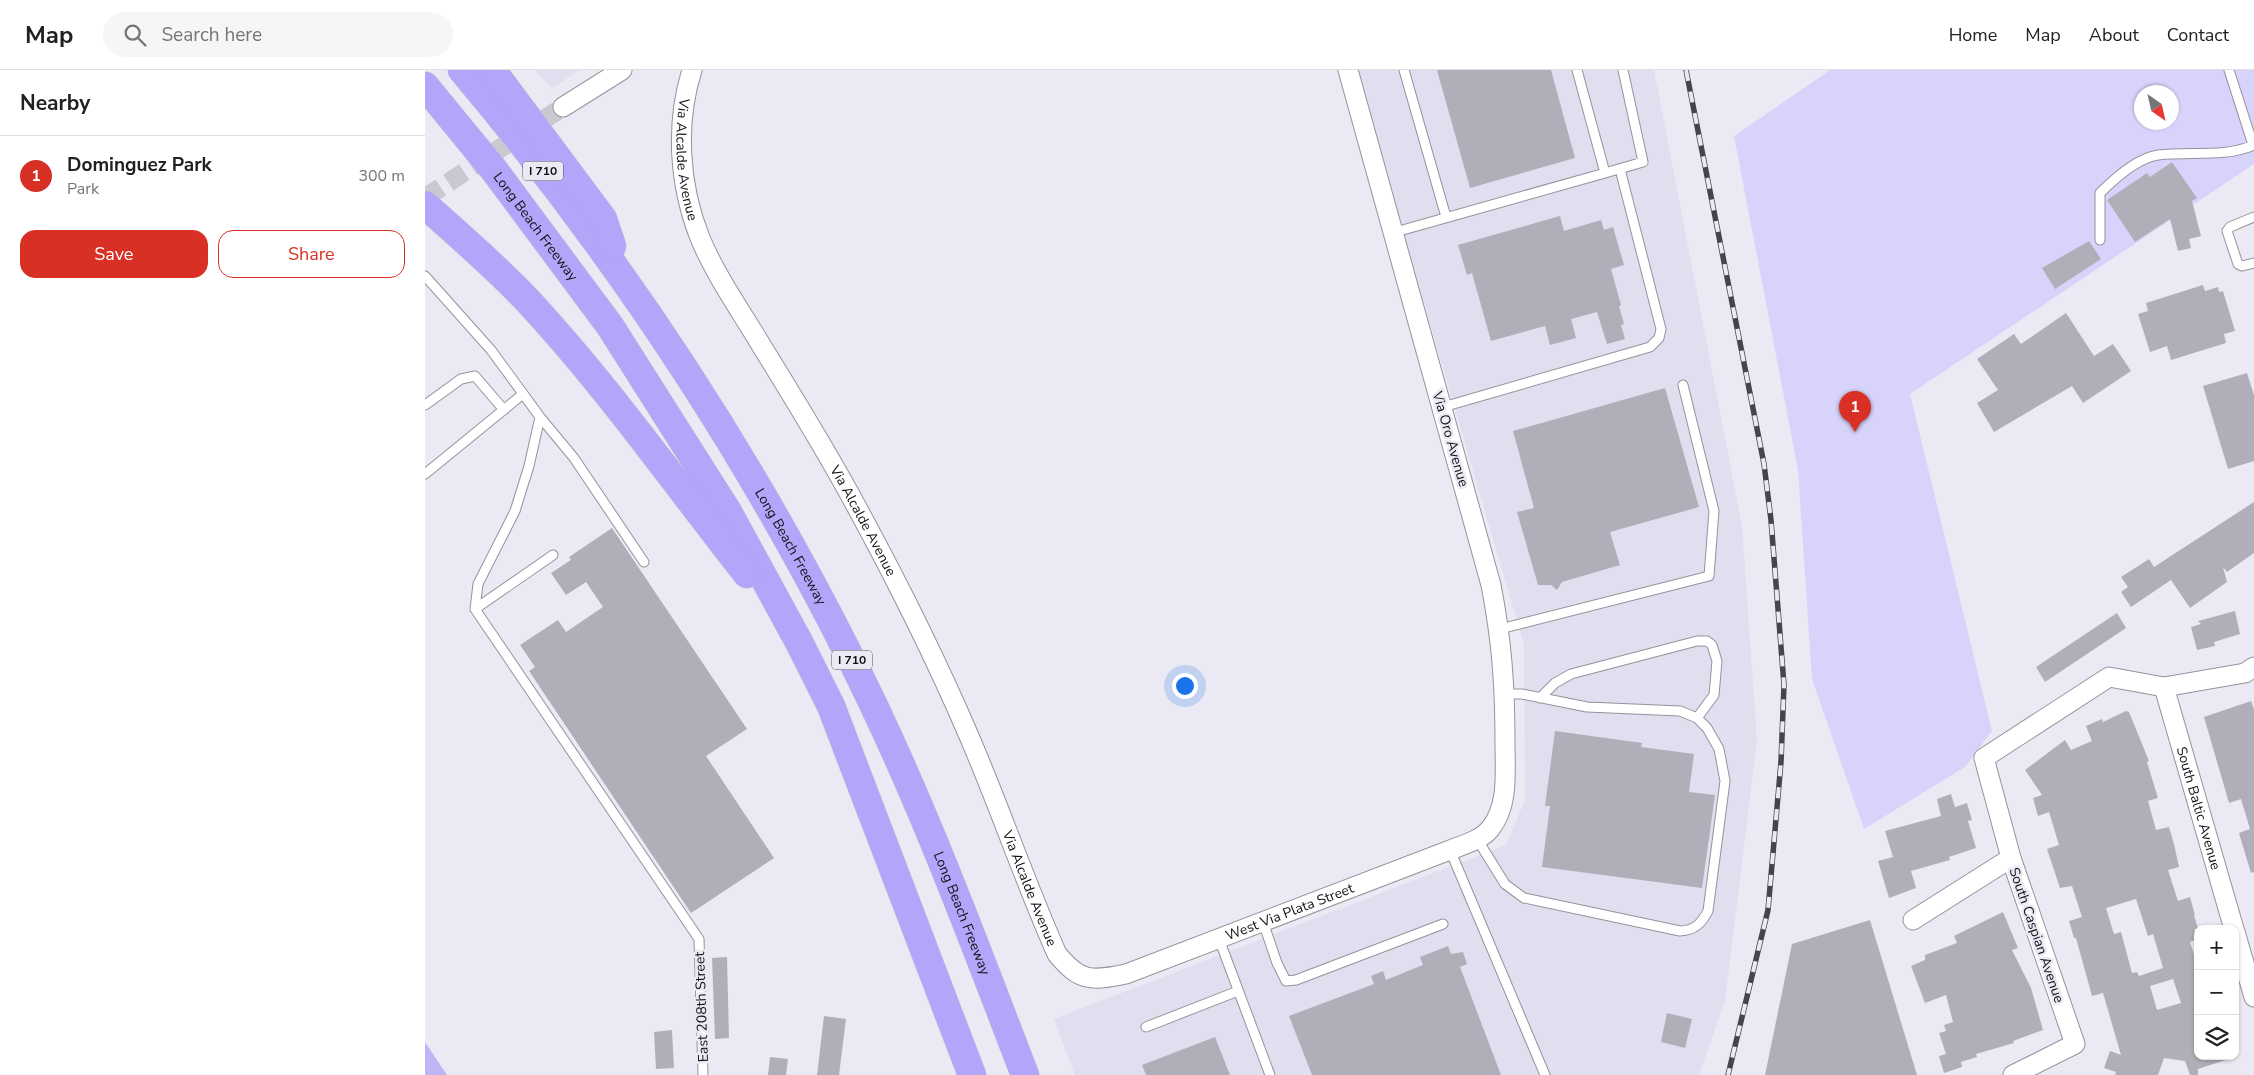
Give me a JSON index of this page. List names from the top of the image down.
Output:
{
  "streets": {
    "highway": ["I 710", "Long Beach Freeway"],
    "street": [
      "Via Alcalde Avenue",
      "Via Oro Avenue",
      "South Baltic Avenue",
      "West Via Plata Street",
      "South Caspian Avenue"
    ],
    "lane": ["East 208th Street"]
  },
  "crossings": [
    ["Via Alcalde Avenue", "West Via Plata Street"],
    ["Via Oro Avenue", "West Via Plata Street"],
    ["South Baltic Avenue", "South Caspian Avenue"]
  ],
  "north": "bottom right",
  "page": {
    "header": "Map",
    "search": "Search here",
    "nav": [
      "Home",
      "Map",
      "About",
      "Contact"
    ],
    "heading": "Nearby",
    "list": [
      {
        "mark": "1",
        "name": "Dominguez Park",
        "note": "Park",
        "value": "300 m"
      }
    ],
    "buttons": ["Save", "Share"],
    "pins": "1",
    "map_buttons": ["+", "−"]
  }
}
